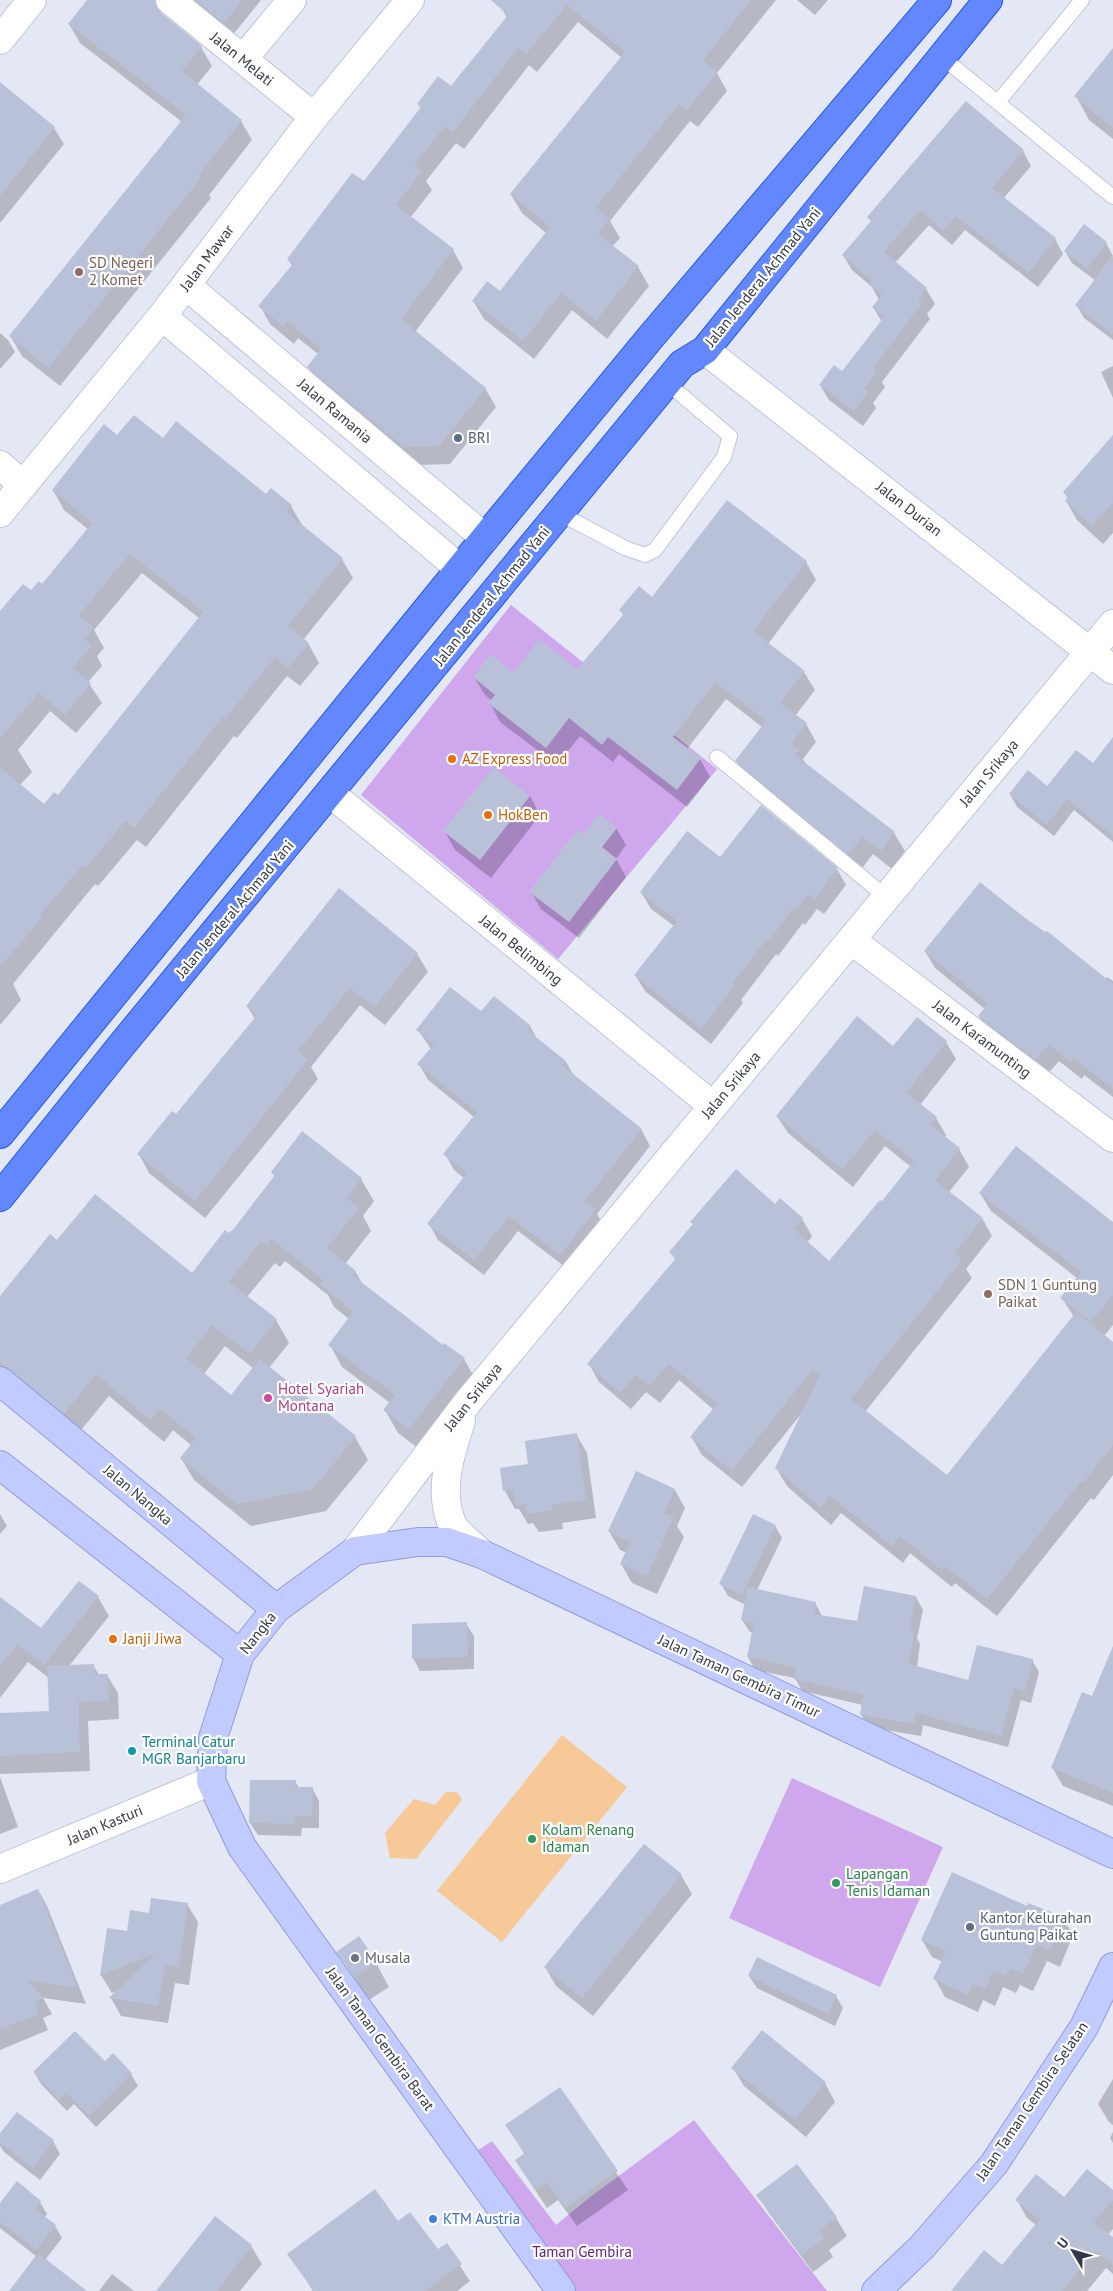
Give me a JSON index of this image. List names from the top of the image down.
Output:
{
  "streets": {
    "highway": ["Jalan Jenderal Achmad Yani"],
    "street": [
      "Jalan Melati",
      "Jalan Mawar",
      "Jalan Ramania",
      "Jalan Durian",
      "Jalan Srikaya",
      "Jalan Belimbing",
      "Jalan Karamunting",
      "Jalan Nangka",
      "Nangka",
      "Jalan Taman Gembira Timur",
      "Jalan Kasturi",
      "Jalan Taman Gembira Barat",
      "Jalan Taman Gembira Selatan"
    ]
  },
  "crossings": [
    ["Jalan Melati", "Jalan Mawar"],
    ["Jalan Mawar", "Jalan Ramania"],
    ["Jalan Jenderal Achmad Yani", "Jalan Durian"],
    ["Jalan Jenderal Achmad Yani", "Jalan Belimbing"],
    ["Jalan Durian", "Jalan Srikaya"],
    ["Jalan Srikaya", "Jalan Belimbing"],
    ["Jalan Srikaya", "Jalan Karamunting"],
    ["Jalan Srikaya", "Nangka"],
    ["Jalan Srikaya", "Jalan Taman Gembira Timur"],
    ["Jalan Nangka", "Nangka"],
    ["Nangka", "Jalan Taman Gembira Timur"],
    ["Nangka", "Jalan Kasturi"],
    ["Nangka", "Jalan Taman Gembira Barat"],
    ["Jalan Kasturi", "Jalan Taman Gembira Barat"]
  ],
  "parks": ["Taman Gembira"],
  "places": [
    "SD Negeri 2 Komet",
    "BRI",
    "AZ Express Food",
    "HokBen",
    "SDN 1 Guntung Paikat",
    "Hotel Syariah Montana",
    "Janji Jiwa",
    "Terminal Catur MGR Banjarbaru",
    "Kolam Renang Idaman",
    "Lapangan Tenis Idaman",
    "Kantor Kelurahan Guntung Paikat",
    "Musala",
    "KTM Austria"
  ],
  "north": "top left"
}
